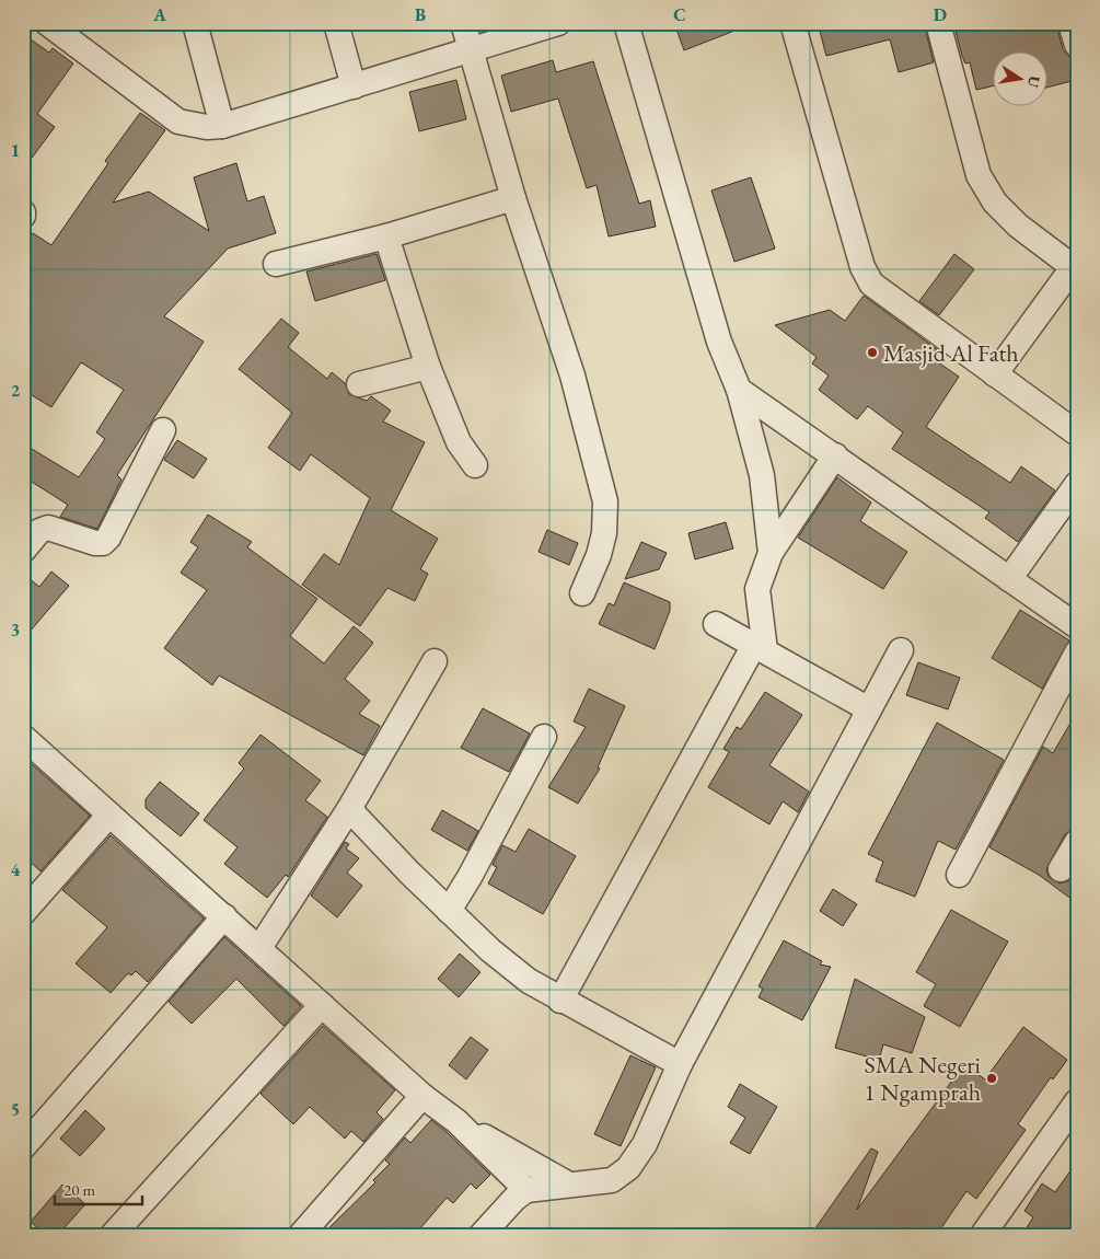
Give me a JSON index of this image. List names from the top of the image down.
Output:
{
  "places": ["Masjid Al Fath", "SMA Negeri 1 Ngamprah"],
  "scale_bar": "20 m",
  "north": "right",
  "grid": {
    "columns": [
      "A",
      "B",
      "C",
      "D"
    ],
    "rows": [
      "1",
      "2",
      "3",
      "4",
      "5"
    ]
  }
}
